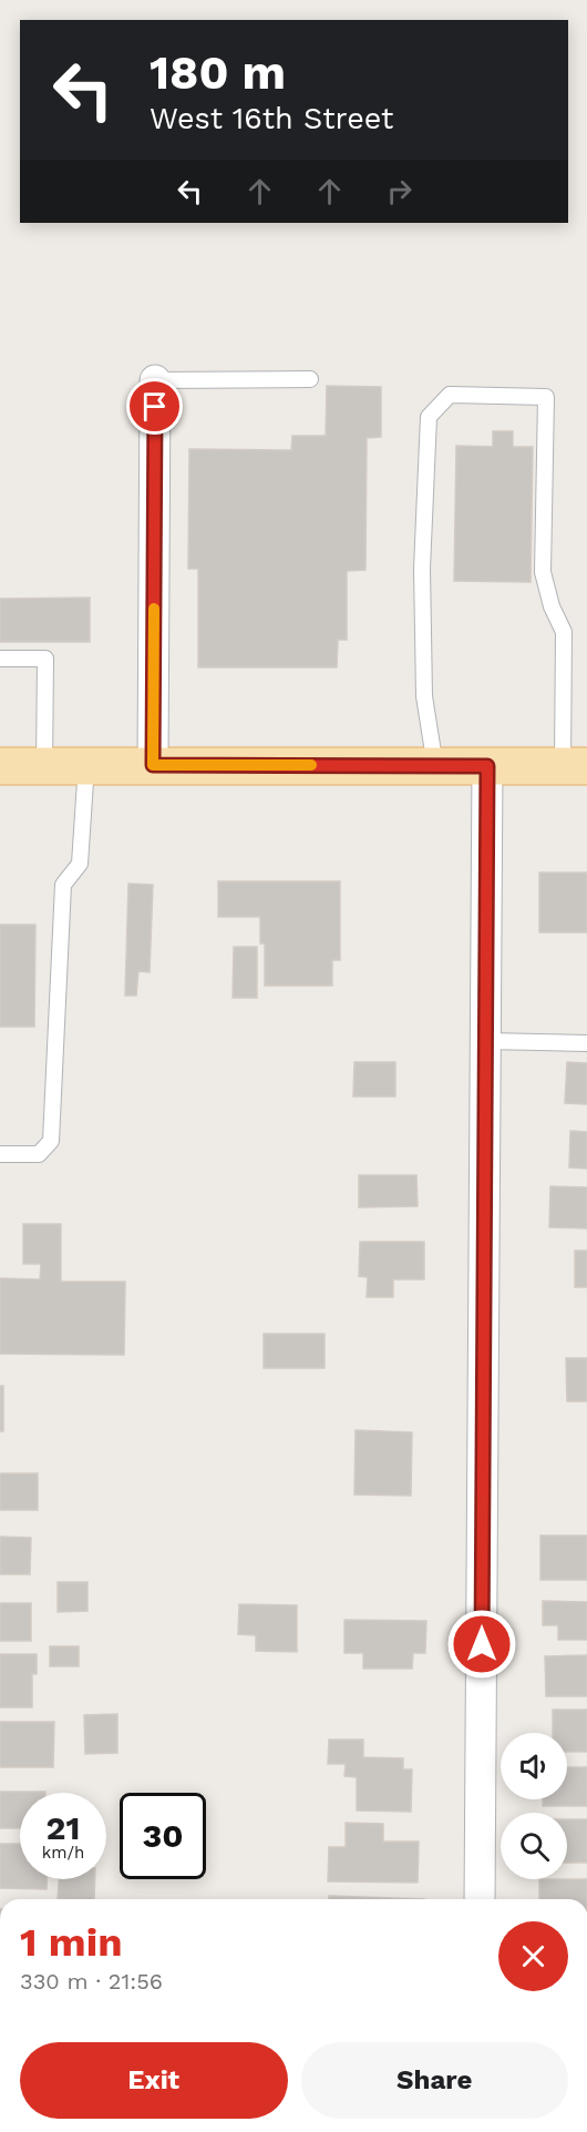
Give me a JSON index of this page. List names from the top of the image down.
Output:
{
  "page": {
    "turn": ["180 m", "West 16th Street"],
    "speed": "21 km/h",
    "limit": "30",
    "heading": ["1 min", "330 m · 21:56"],
    "buttons": ["Exit", "Share"]
  }
}
